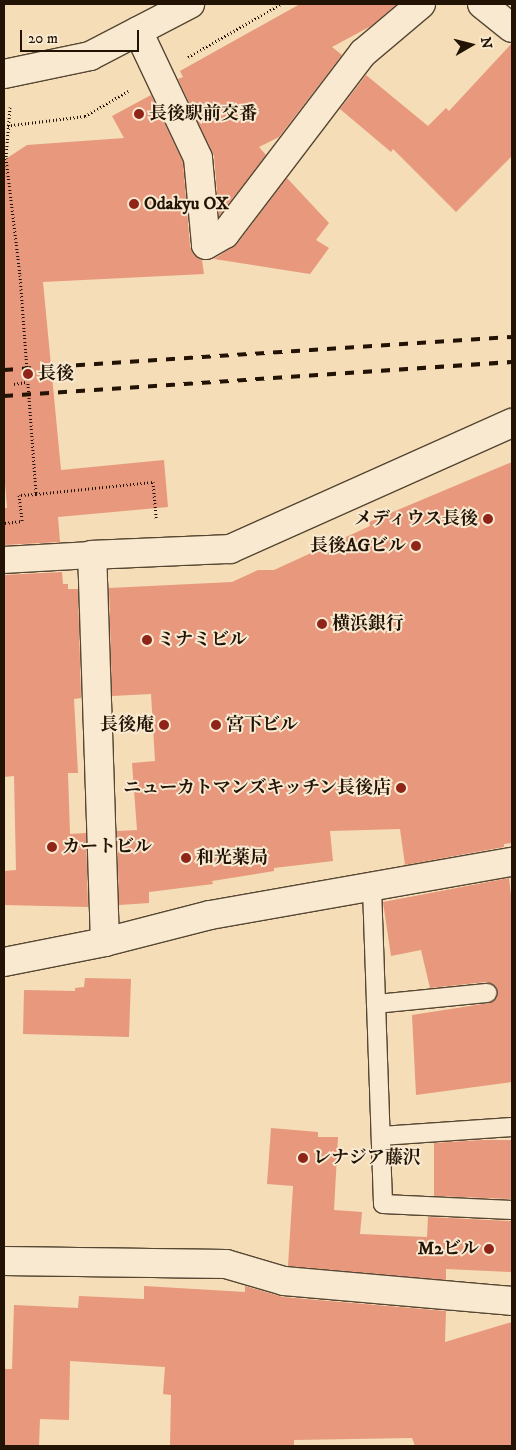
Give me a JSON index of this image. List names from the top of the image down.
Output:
{
  "places": [
    "長後駅前交番",
    "Odakyu OX",
    "長後",
    "メディウス長後",
    "長後AGビル",
    "横浜銀行",
    "ミナミビル",
    "長後庵",
    "宮下ビル",
    "ニューカトマンズキッチン長後店",
    "カートビル",
    "和光薬局",
    "レナジア藤沢",
    "M2ビル"
  ],
  "scale_bar": "20 m",
  "north": "right"
}
